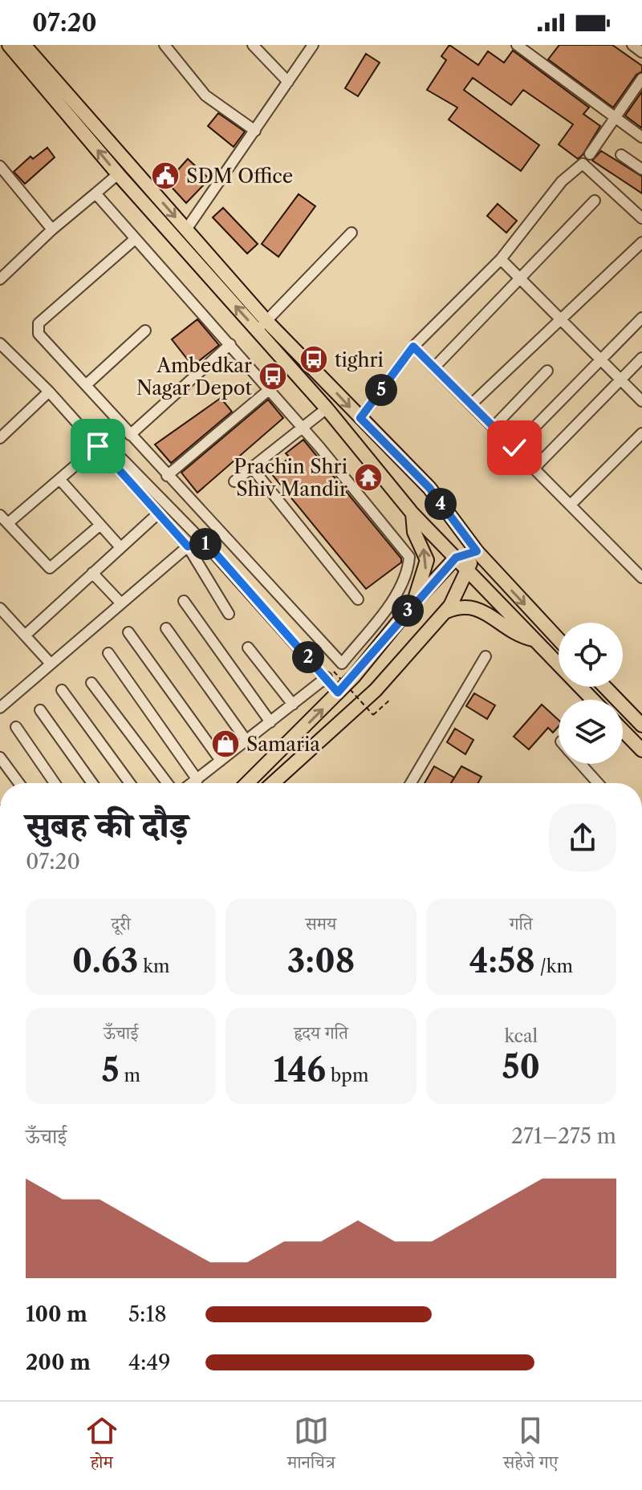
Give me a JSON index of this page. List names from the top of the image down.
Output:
{
  "places": {
    "public building": ["SDM Office"],
    "bus stop": ["tighri", "Ambedkar Nagar Depot"],
    "temple": ["Prachin Shri Shiv Mandir"],
    "shop": ["Samaria"]
  },
  "page": {
    "status": "07:20",
    "pins": [
      "5",
      "4",
      "1",
      "3",
      "2"
    ],
    "heading": ["सुबह की दौड़", "07:20"],
    "stats": [
      ["दूरी", "0.63 km"],
      ["समय", "3:08"],
      ["गति", "4:58 /km"],
      ["ऊँचाई", "5 m"],
      ["हृदय गति", "146 bpm"],
      ["kcal", "50"]
    ],
    "chart": ["ऊँचाई", "271–275 m"],
    "list": [
      {
        "name": "100 m",
        "note": "5:18"
      },
      {
        "name": "200 m",
        "note": "4:49"
      }
    ],
    "tabs": ["होम", "मानचित्र", "सहेजे गए"]
  }
}
